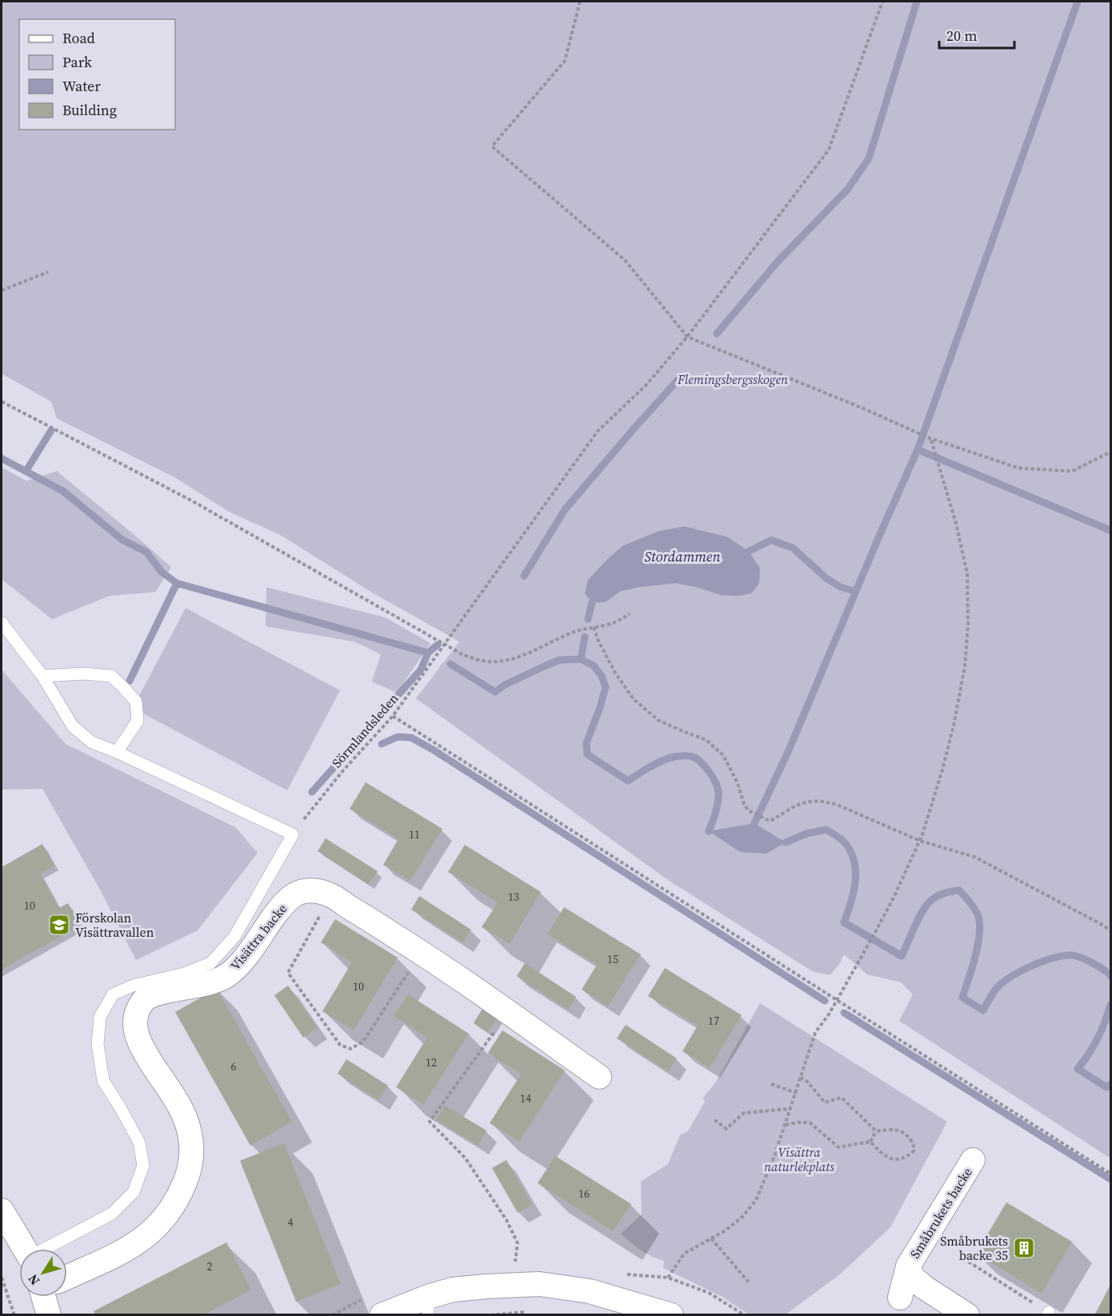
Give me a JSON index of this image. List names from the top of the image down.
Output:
{
  "streets": {
    "street": ["Visättra backe", "Småbrukets backe"],
    "path": ["Sörmlandsleden"]
  },
  "water": ["Stordammen"],
  "parks": ["Flemingsbergsskogen", "Visättra naturlekplats"],
  "places": {
    "school or university": ["Förskolan Visättravallen"],
    "building": ["Småbrukets backe 35"]
  },
  "house_numbers": [
    "11",
    "13",
    "10",
    "15",
    "10",
    "17",
    "12",
    "6",
    "14",
    "16",
    "4",
    "2"
  ],
  "legend": [
    "Road",
    "Park",
    "Water",
    "Building"
  ],
  "scale_bar": "20 m",
  "north": "bottom left"
}
